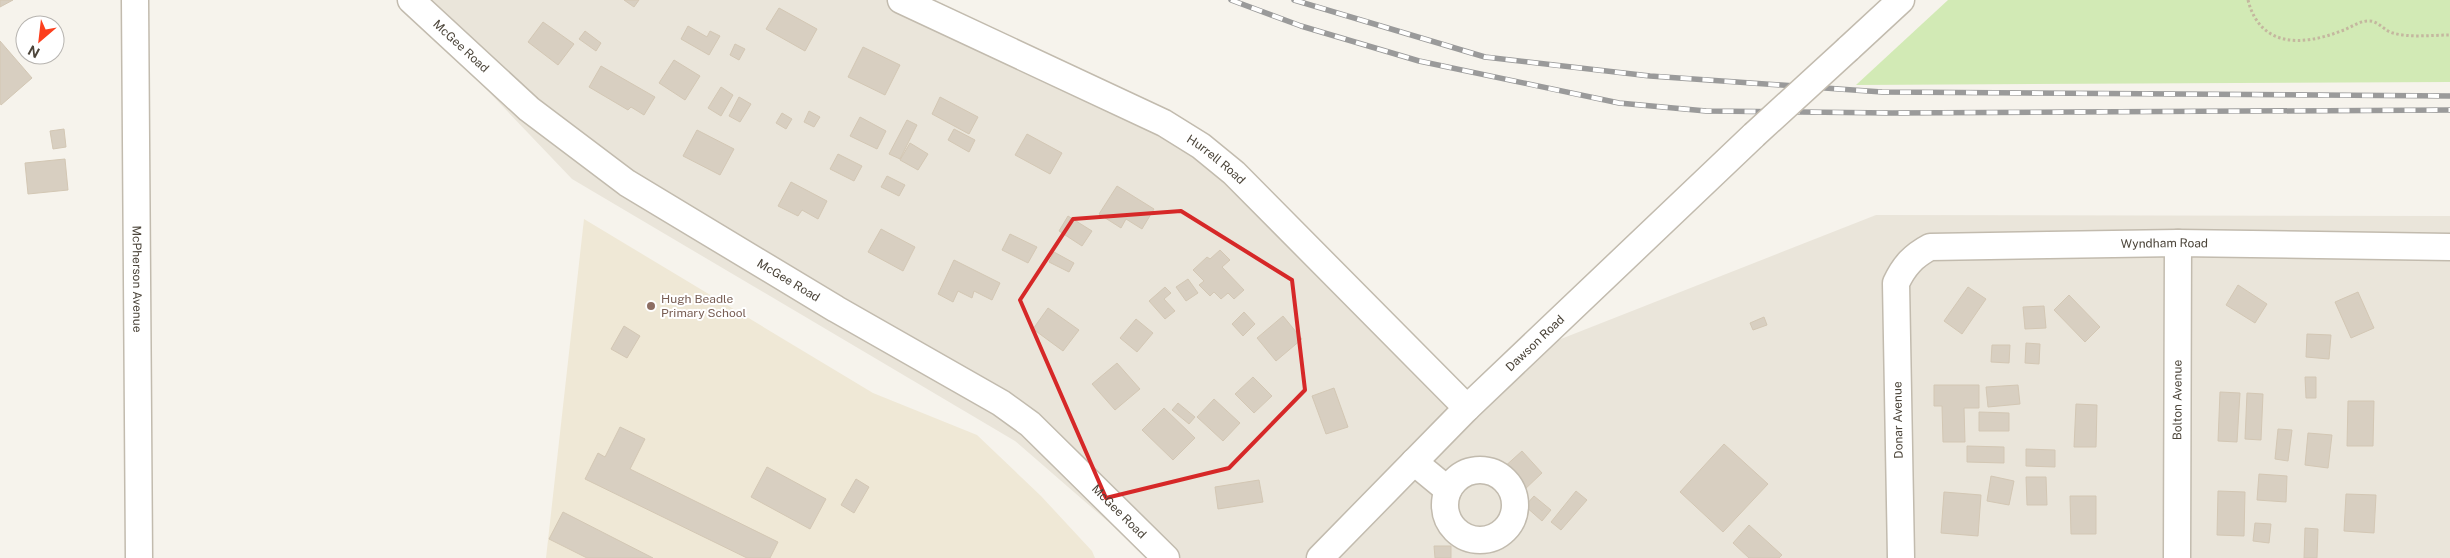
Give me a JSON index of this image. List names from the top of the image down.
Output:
{
  "streets": {
    "street": [
      "McGee Road",
      "Hurrell Road",
      "Wyndham Road",
      "McPherson Avenue",
      "Dawson Road",
      "Bolton Avenue",
      "Donar Avenue"
    ]
  },
  "crossings": [
    ["Hurrell Road", "Dawson Road"],
    ["Wyndham Road", "Bolton Avenue"],
    ["Wyndham Road", "Donar Avenue"]
  ],
  "places": ["Hugh Beadle Primary School"],
  "north": "bottom left"
}
